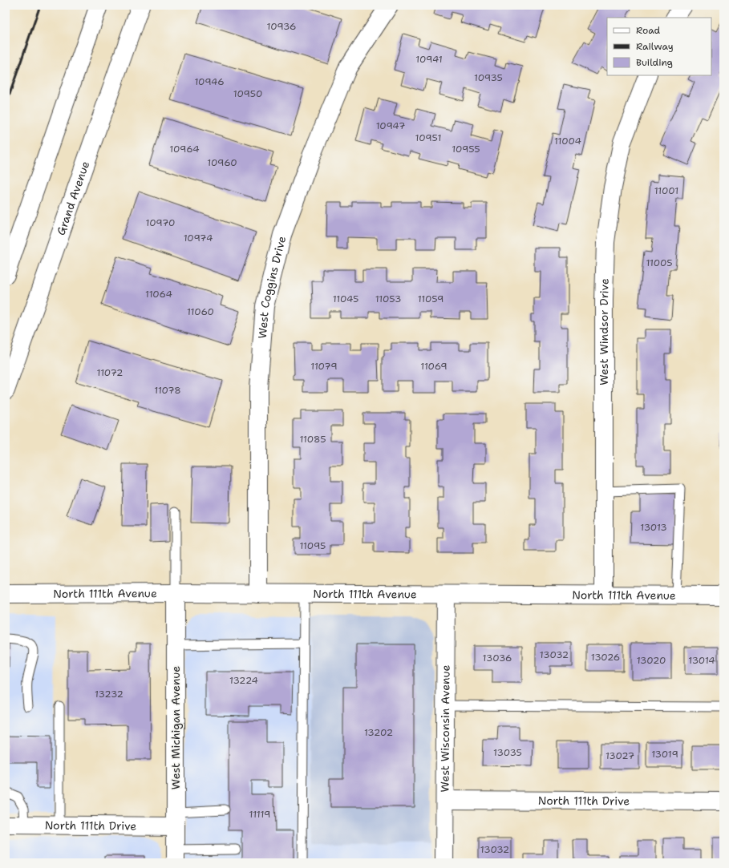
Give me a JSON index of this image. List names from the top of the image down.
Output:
{
  "streets": {
    "main road": [
      "Grand Avenue",
      "West Coggins Drive",
      "West Windsor Drive",
      "North 111th Avenue",
      "West Michigan Avenue",
      "West Wisconsin Avenue",
      "North 111th Drive"
    ]
  },
  "crossings": [
    ["West Coggins Drive", "North 111th Avenue"],
    ["West Windsor Drive", "North 111th Avenue"],
    ["North 111th Avenue", "West Michigan Avenue"],
    ["North 111th Avenue", "West Wisconsin Avenue"],
    ["West Michigan Avenue", "North 111th Drive"],
    ["West Wisconsin Avenue", "North 111th Drive"]
  ],
  "house_numbers": [
    "10936",
    "10941",
    "10935",
    "10946",
    "10950",
    "10947",
    "10951",
    "11004",
    "10964",
    "10955",
    "10960",
    "11001",
    "10970",
    "10974",
    "11005",
    "11064",
    "11045",
    "11053",
    "11059",
    "11060",
    "11079",
    "11069",
    "11072",
    "11078",
    "11085",
    "13013",
    "11095",
    "13032",
    "13026",
    "13036",
    "13020",
    "13014",
    "13224",
    "13232",
    "13202",
    "13035",
    "13019",
    "13027",
    "11119",
    "13032"
  ],
  "legend": ["Road", "Railway", "Building"]
}
